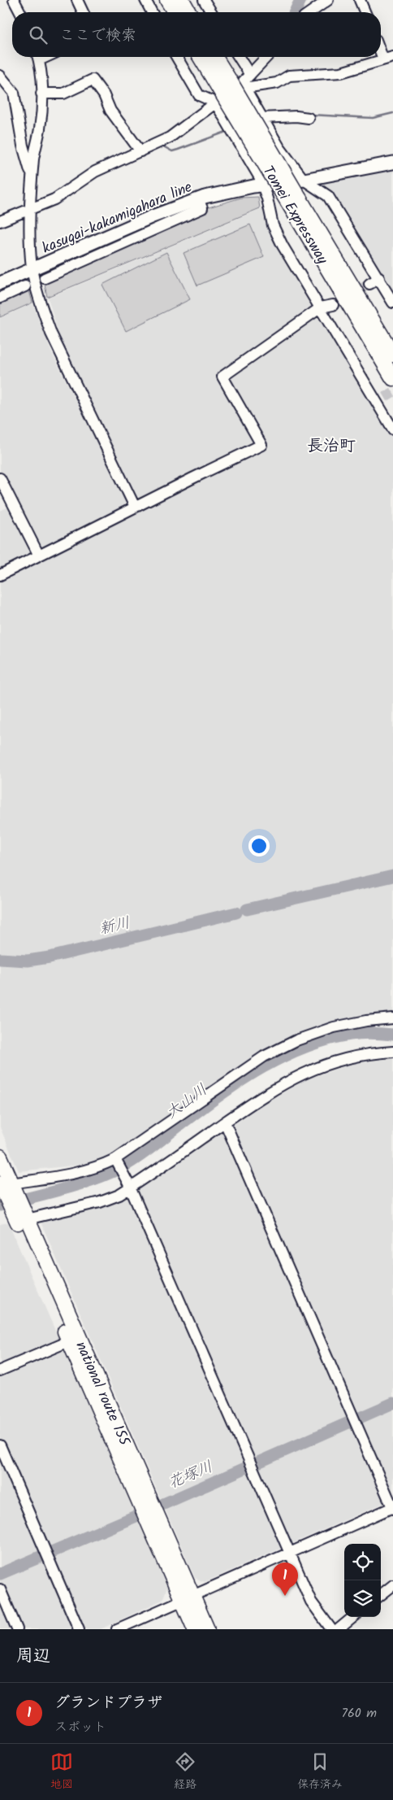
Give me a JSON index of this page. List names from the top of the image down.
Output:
{
  "streets": {
    "highway": ["Tomei Expressway", "national route 155"],
    "main road": ["kasugai-kakamigahara line"]
  },
  "districts": ["長治町"],
  "water": ["新川", "大山川", "花塚川"],
  "page": {
    "search": "ここで検索",
    "pins": "1",
    "heading": "周辺",
    "list": [
      {
        "mark": "1",
        "name": "グランドプラザ",
        "note": "スポット",
        "value": "760 m"
      }
    ],
    "nav": ["地図", "経路", "保存済み"]
  }
}
